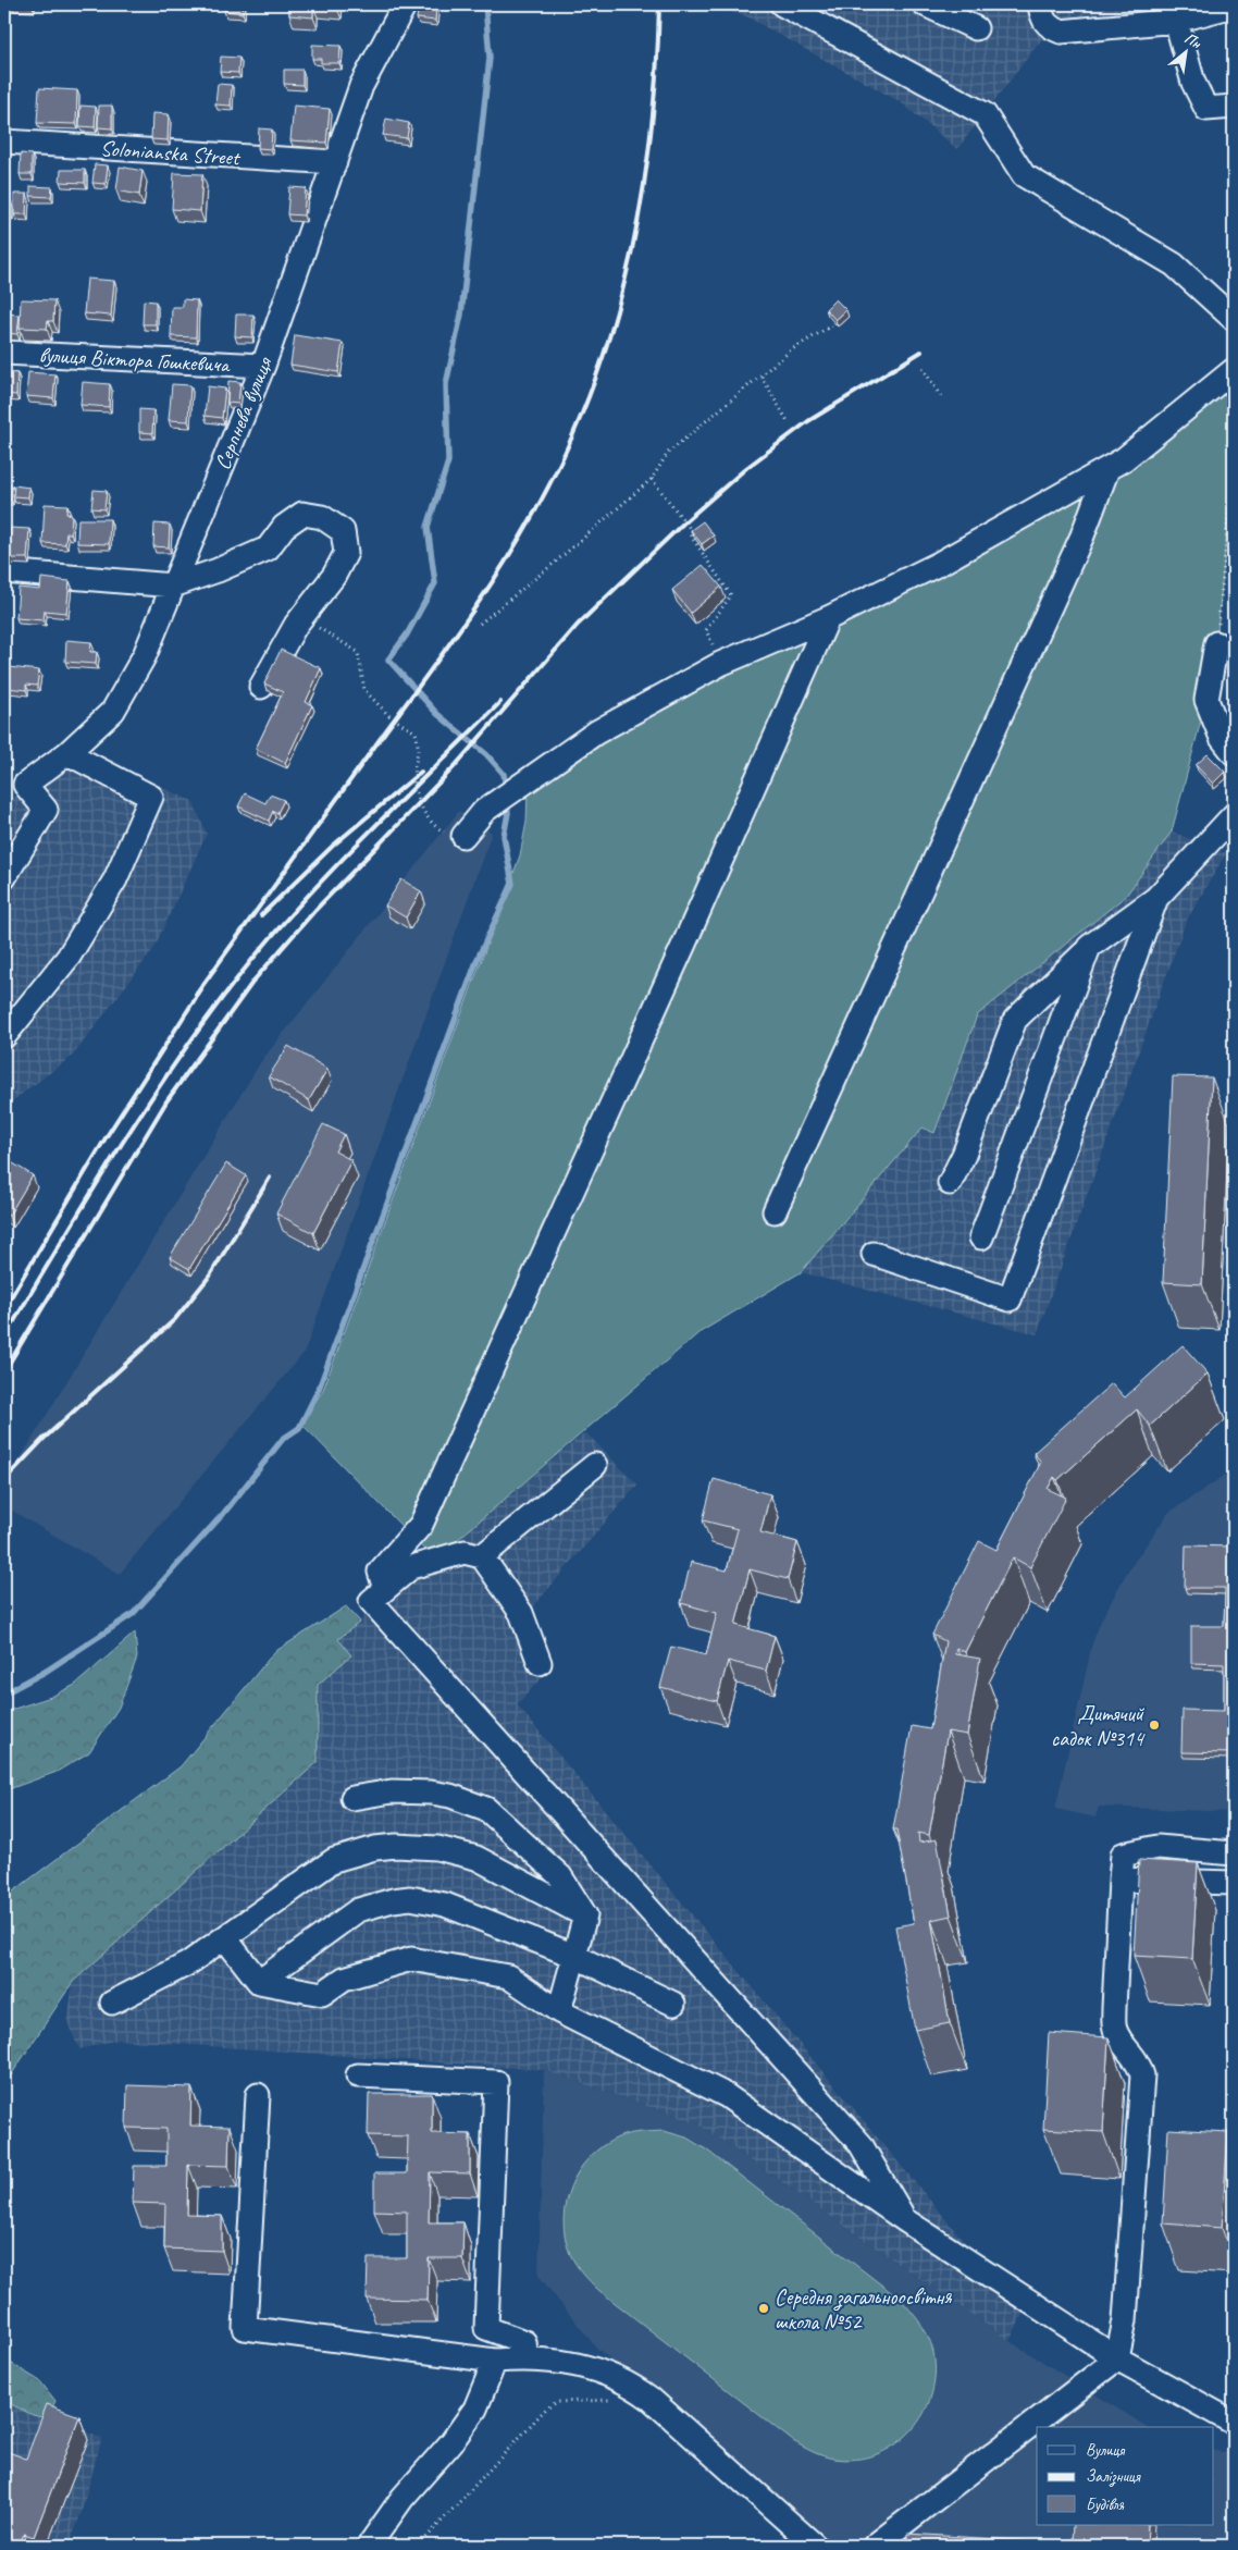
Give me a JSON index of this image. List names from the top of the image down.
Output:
{
  "streets": {
    "street": ["Solonianska Street", "вулиця Віктора Гошкевича", "Серпнева вулиця"]
  },
  "crossings": [
    ["Solonianska Street", "Серпнева вулиця"],
    ["вулиця Віктора Гошкевича", "Серпнева вулиця"]
  ],
  "places": ["Дитячий садок №314", "Середня загальноосвітня школа №52"],
  "legend": ["Вулиця", "Залізниця", "Будівля"],
  "north": "top right"
}
